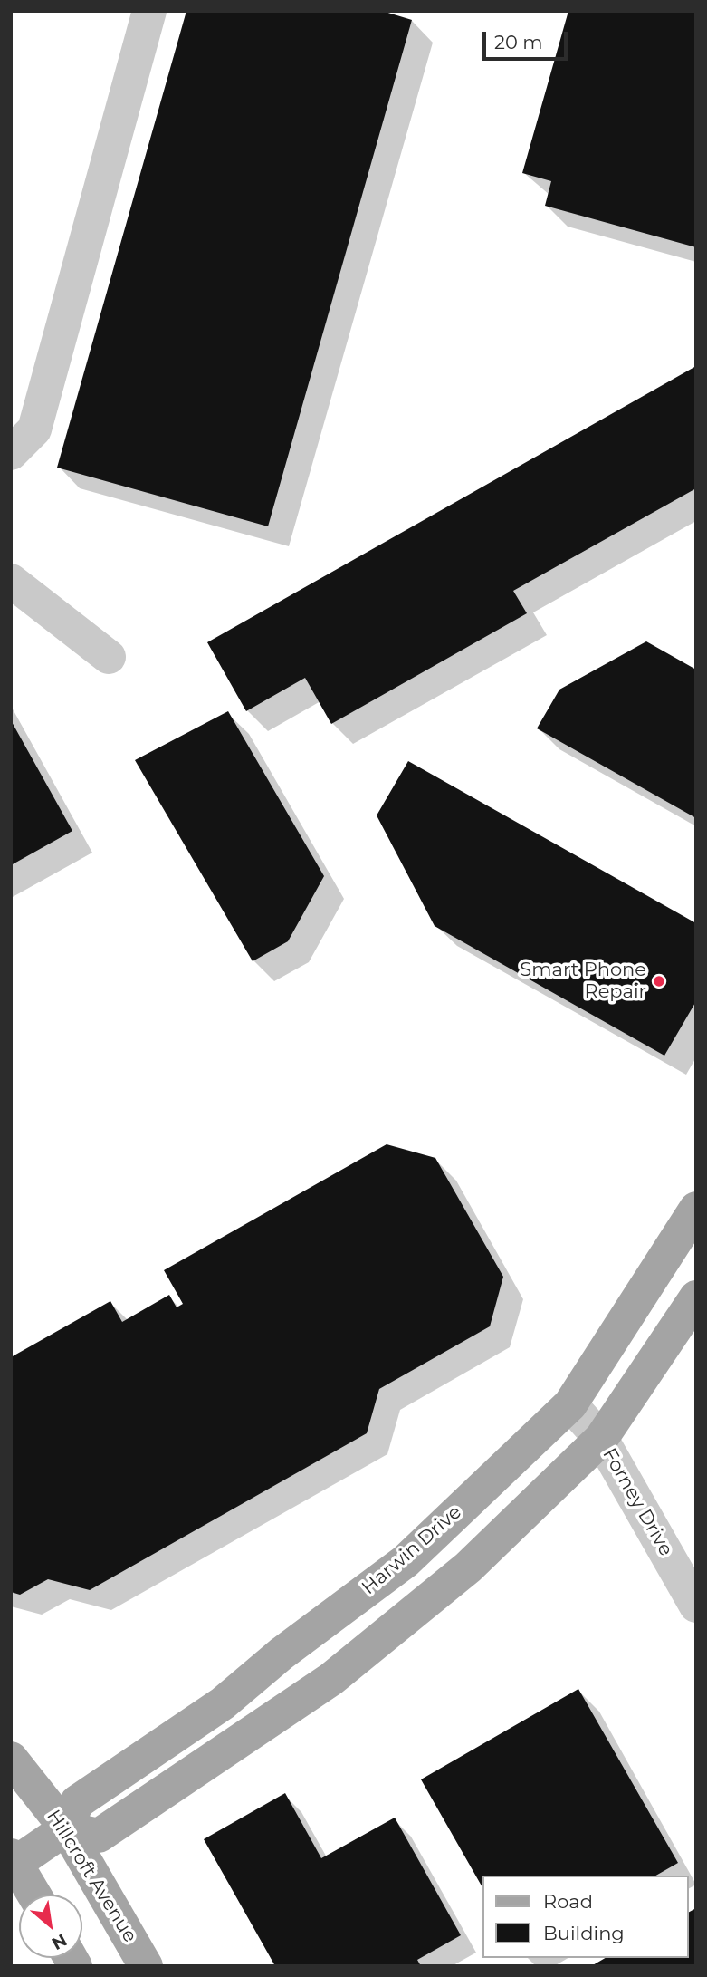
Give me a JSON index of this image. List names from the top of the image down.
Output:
{
  "streets": {
    "main road": ["Harwin Drive", "Hillcroft Avenue"],
    "street": ["Forney Drive"]
  },
  "crossings": [
    ["Forney Drive", "Harwin Drive"],
    ["Harwin Drive", "Hillcroft Avenue"]
  ],
  "places": ["Smart Phone Repair"],
  "legend": ["Road", "Building"],
  "scale_bar": "20 m",
  "north": "bottom right"
}
